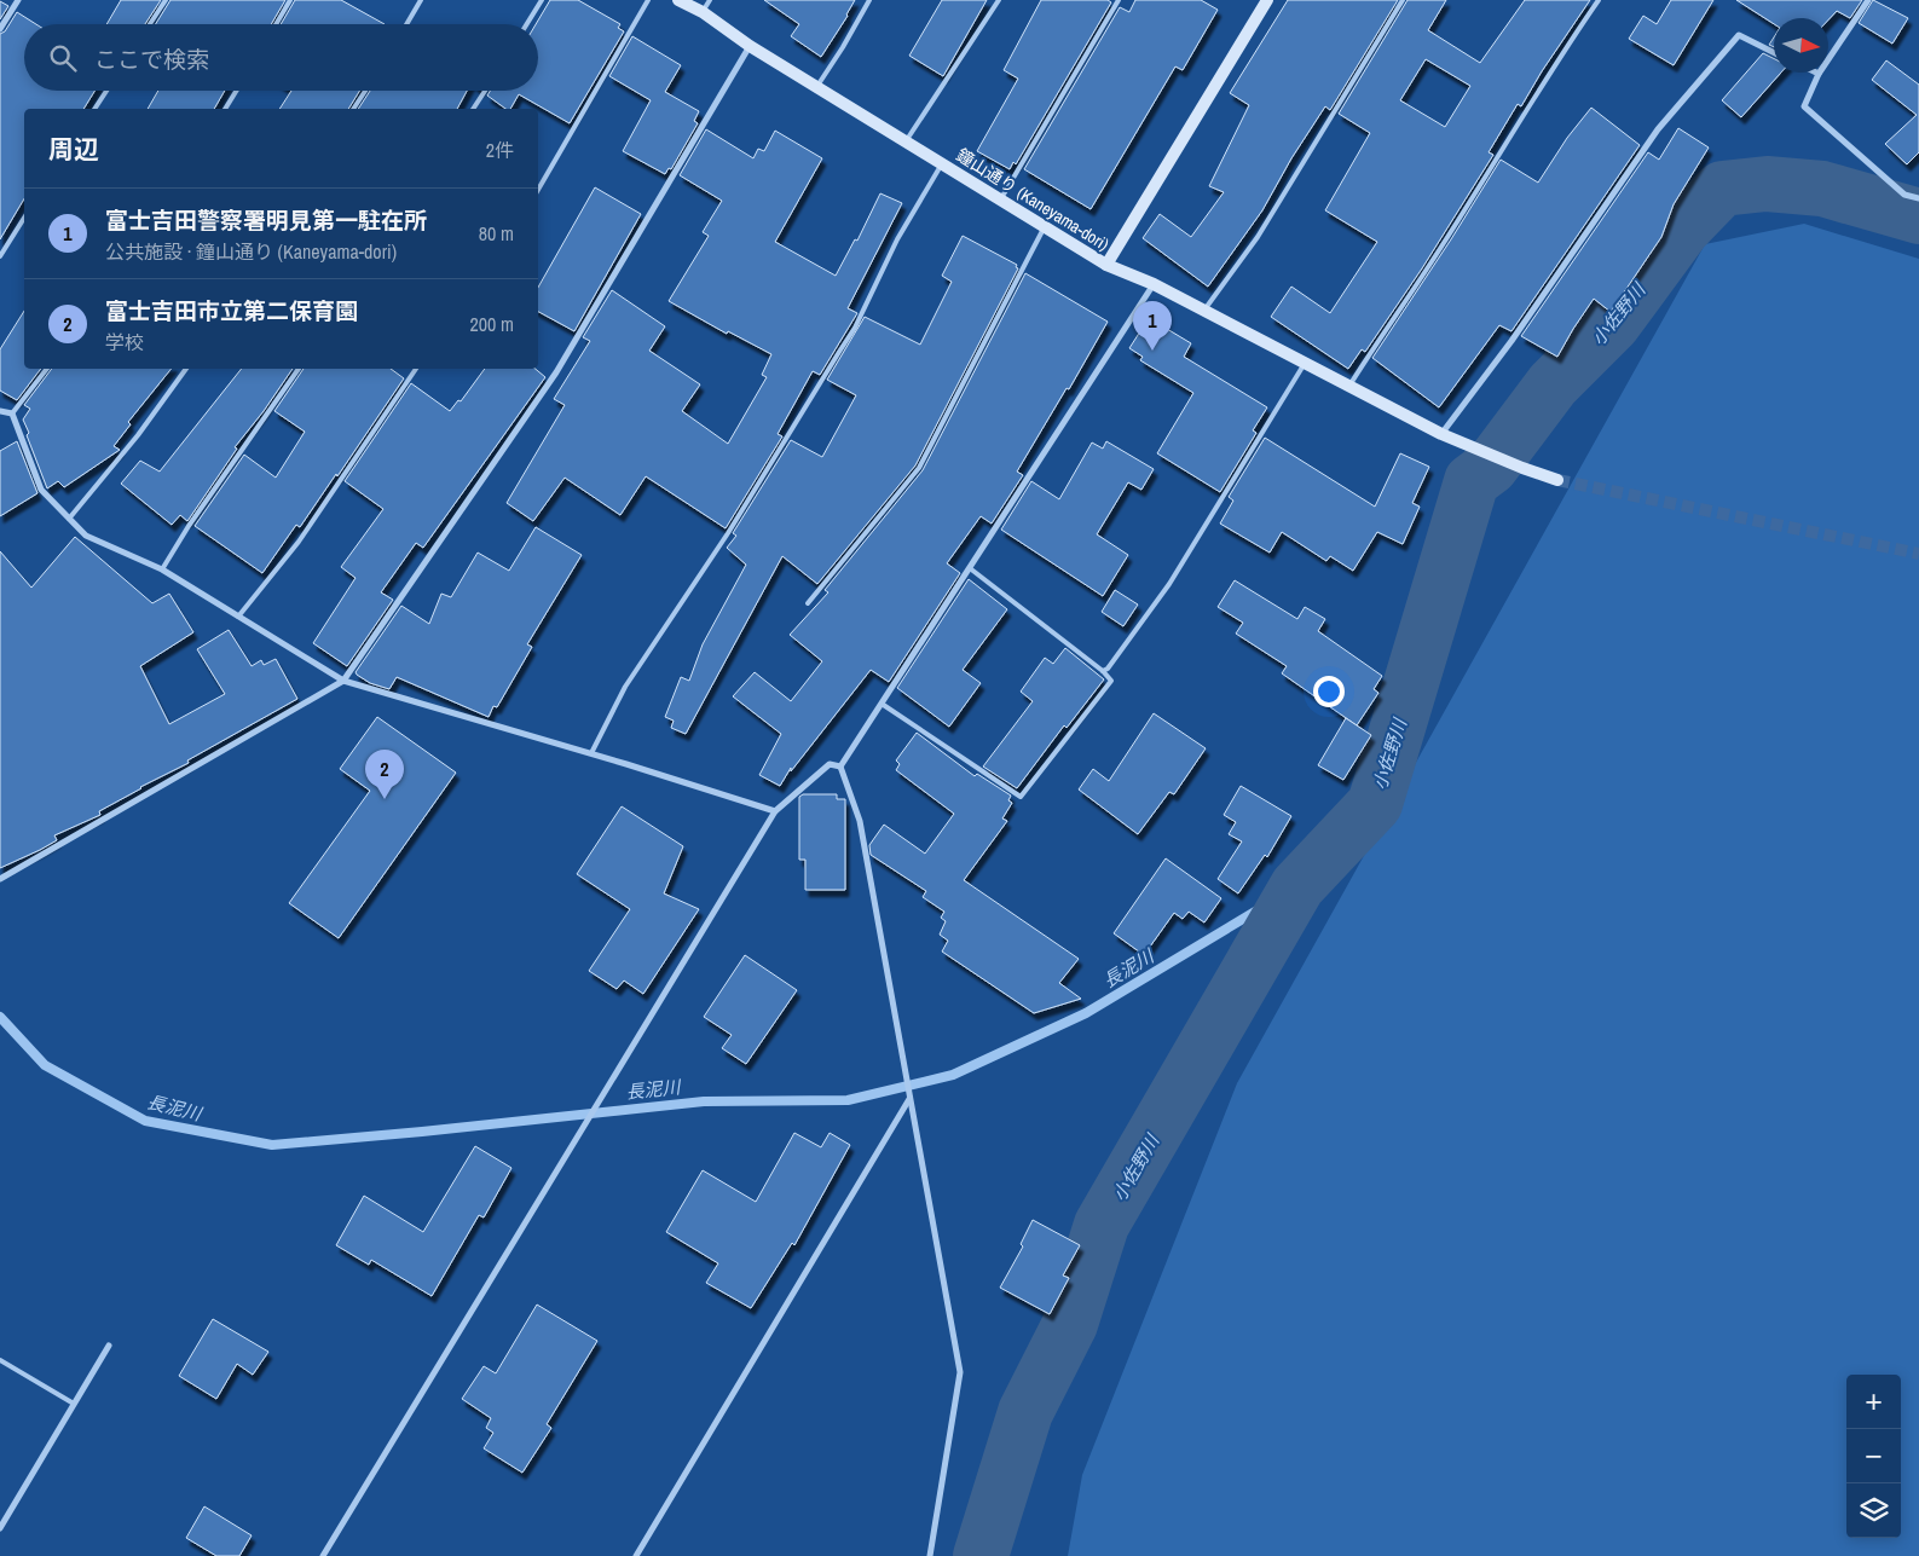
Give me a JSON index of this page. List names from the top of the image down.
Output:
{
  "streets": {
    "main road": ["鐘山通り (Kaneyama-dori)"]
  },
  "water": ["小佐野川", "長泥川"],
  "north": "right",
  "page": {
    "search": "ここで検索",
    "heading": ["周辺", "2件"],
    "list": [
      {
        "mark": "1",
        "name": "富士吉田警察署明見第一駐在所",
        "note": "公共施設 · 鐘山通り (Kaneyama-dori)",
        "value": "80 m"
      },
      {
        "mark": "2",
        "name": "富士吉田市立第二保育園",
        "note": "学校",
        "value": "200 m"
      }
    ],
    "pins": ["1", "2"],
    "map_buttons": ["+", "−"]
  }
}
